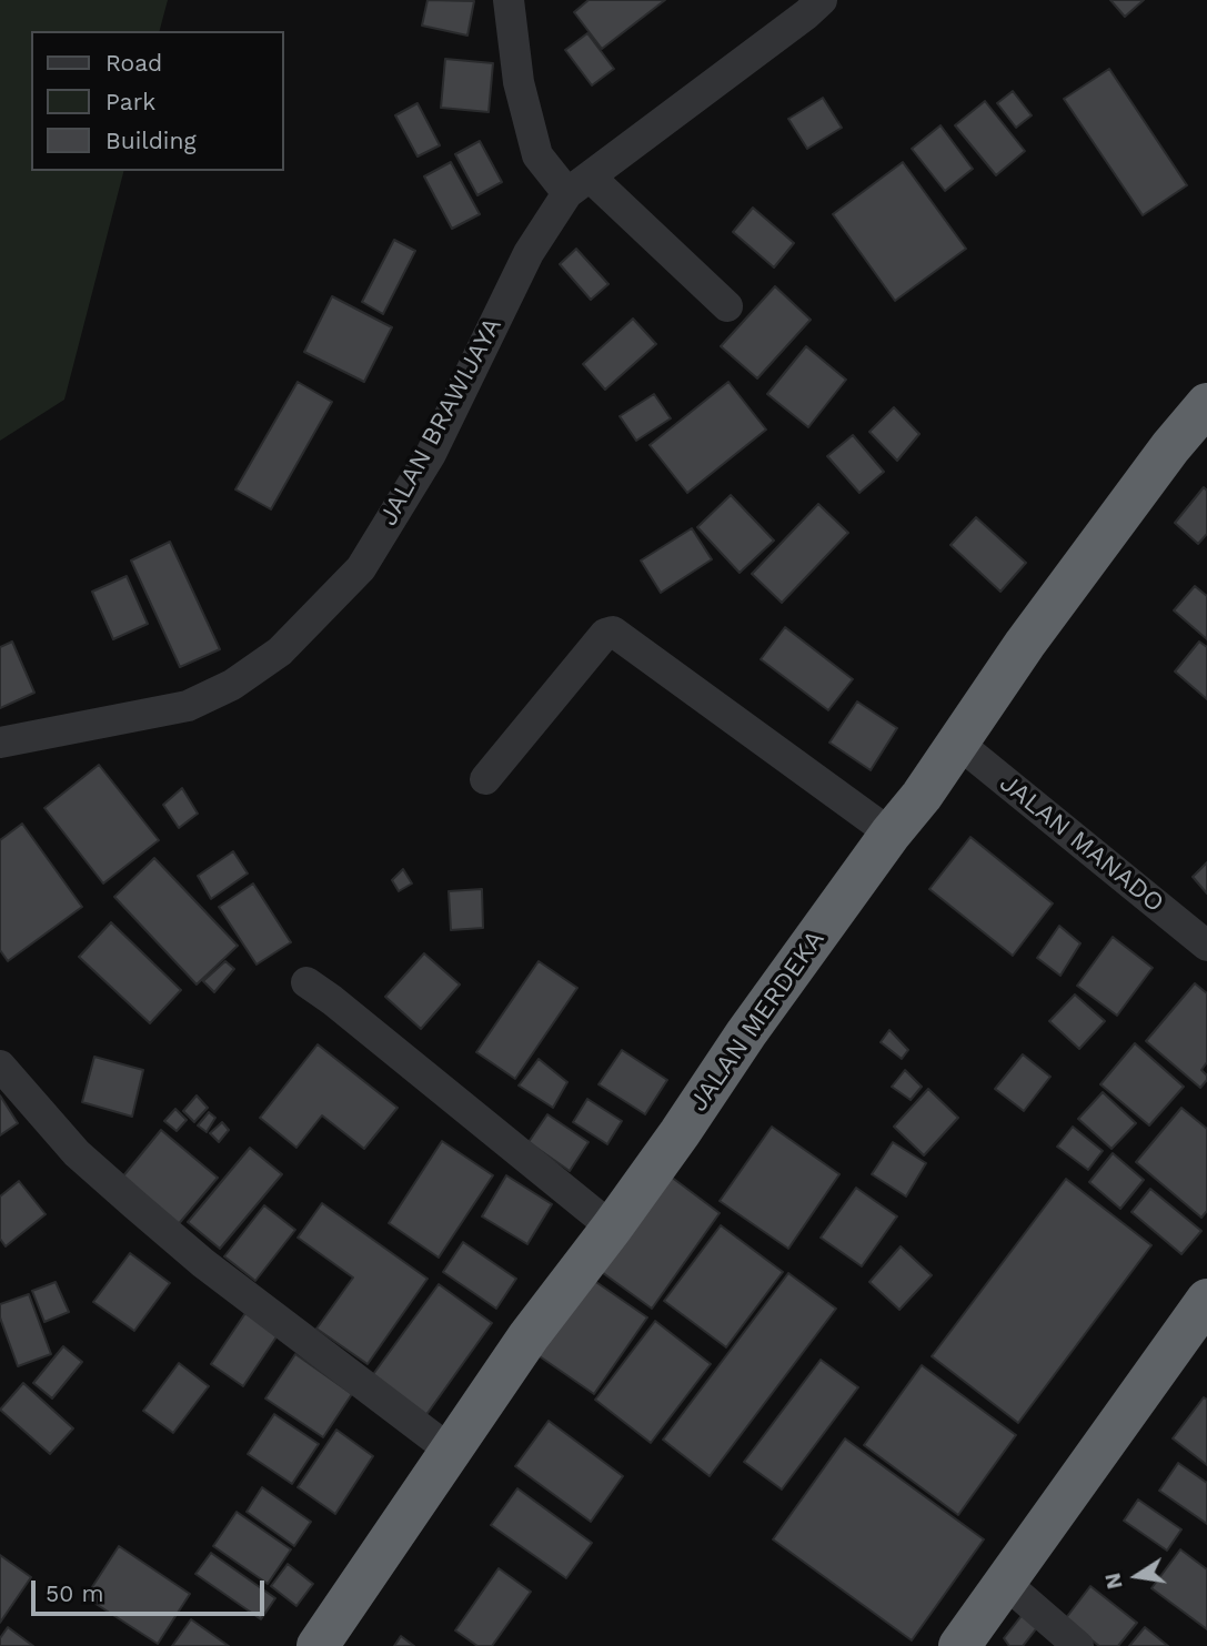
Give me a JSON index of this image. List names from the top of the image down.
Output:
{
  "streets": {
    "highway": ["JALAN MERDEKA"],
    "street": ["JALAN BRAWIJAYA", "JALAN MANADO"]
  },
  "crossings": [
    ["JALAN MANADO", "JALAN MERDEKA"]
  ],
  "legend": ["Road", "Park", "Building"],
  "scale_bar": "50 m",
  "north": "left"
}
